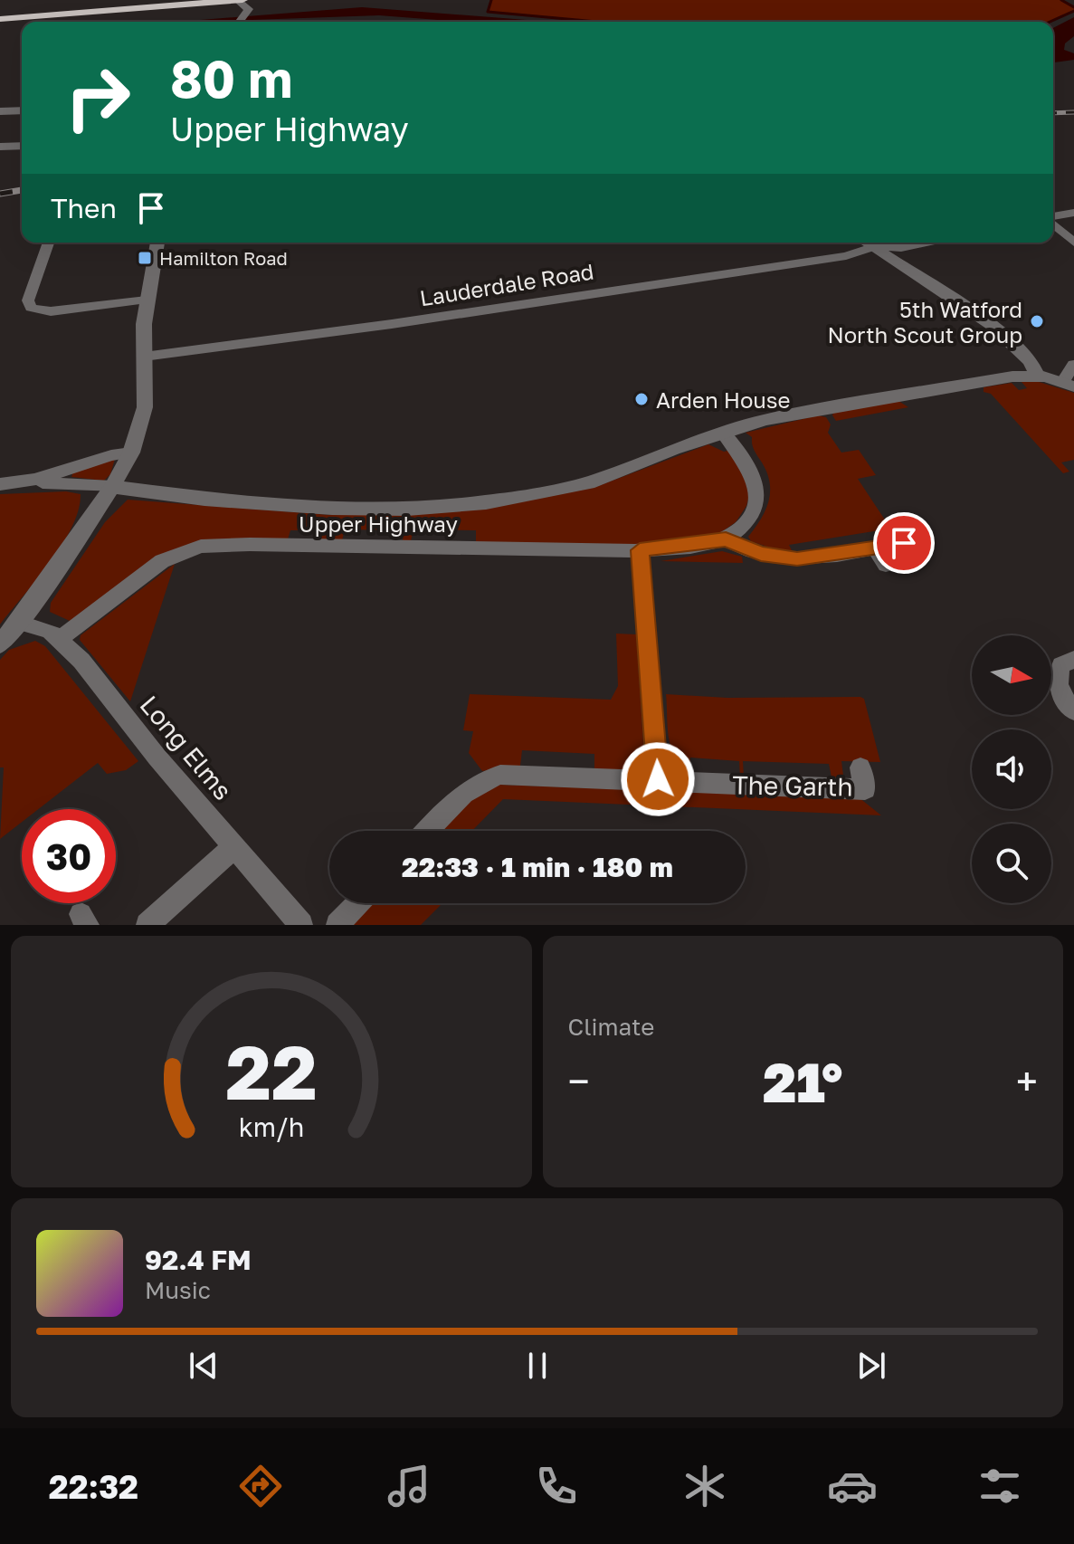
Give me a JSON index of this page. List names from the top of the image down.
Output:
{
  "streets": {
    "street": [
      "Lauderdale Road",
      "Upper Highway",
      "Long Elms",
      "The Garth"
    ]
  },
  "crossings": [
    ["Upper Highway", "Long Elms"]
  ],
  "places": {
    "transit": ["Hamilton Road"],
    "other": ["5th Watford North Scout Group", "Arden House"]
  },
  "north": "right",
  "page": {
    "turn": ["80 m", "Upper Highway"],
    "then": "Then",
    "limit": "30",
    "trip": "22:33 · 1 min · 180 m",
    "tile": "Climate",
    "heat": ["−", "21°", "+"],
    "song": ["92.4 FM", "Music"],
    "tabs": "22:32",
    "gauge": ["22", "km/h"]
  }
}
